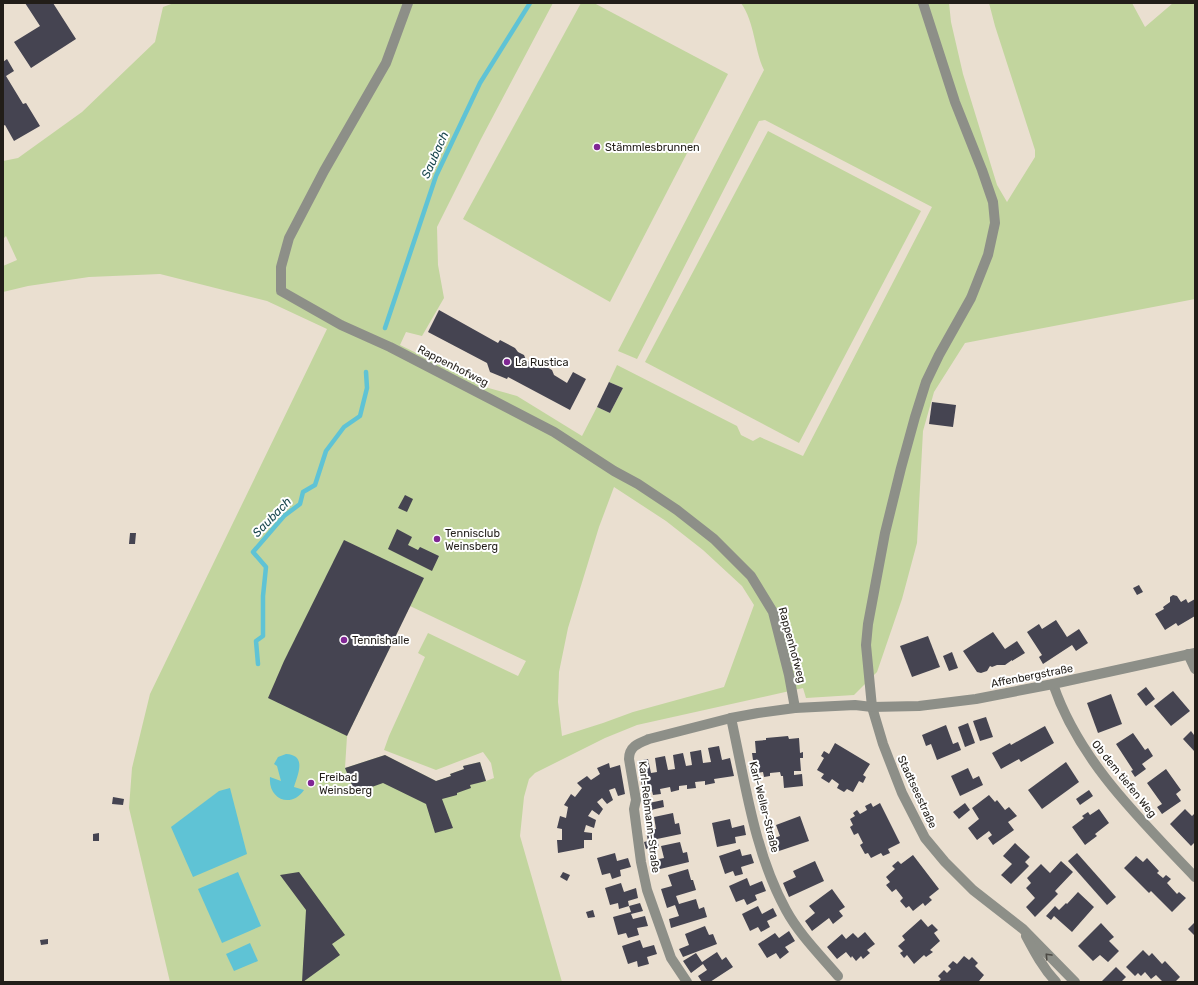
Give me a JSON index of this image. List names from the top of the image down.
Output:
{
  "streets": {
    "street": [
      "Rappenhofweg",
      "Affenbergstraße",
      "Ob dem tiefen Weg",
      "Stadtseestraße",
      "Karl-Weller-Straße",
      "Karl-Rebmann-Straße"
    ]
  },
  "crossings": [
    ["Rappenhofweg", "Karl-Rebmann-Straße"],
    ["Affenbergstraße", "Ob dem tiefen Weg"],
    ["Affenbergstraße", "Stadtseestraße"],
    ["Affenbergstraße", "Karl-Rebmann-Straße"],
    ["Stadtseestraße", "Karl-Rebmann-Straße"],
    ["Karl-Weller-Straße", "Karl-Rebmann-Straße"]
  ],
  "water": ["Saubach"],
  "places": [
    "Stämmlesbrunnen",
    "La Rustica",
    "Tennisclub Weinsberg",
    "Tennishalle",
    "Freibad Weinsberg"
  ]
}
